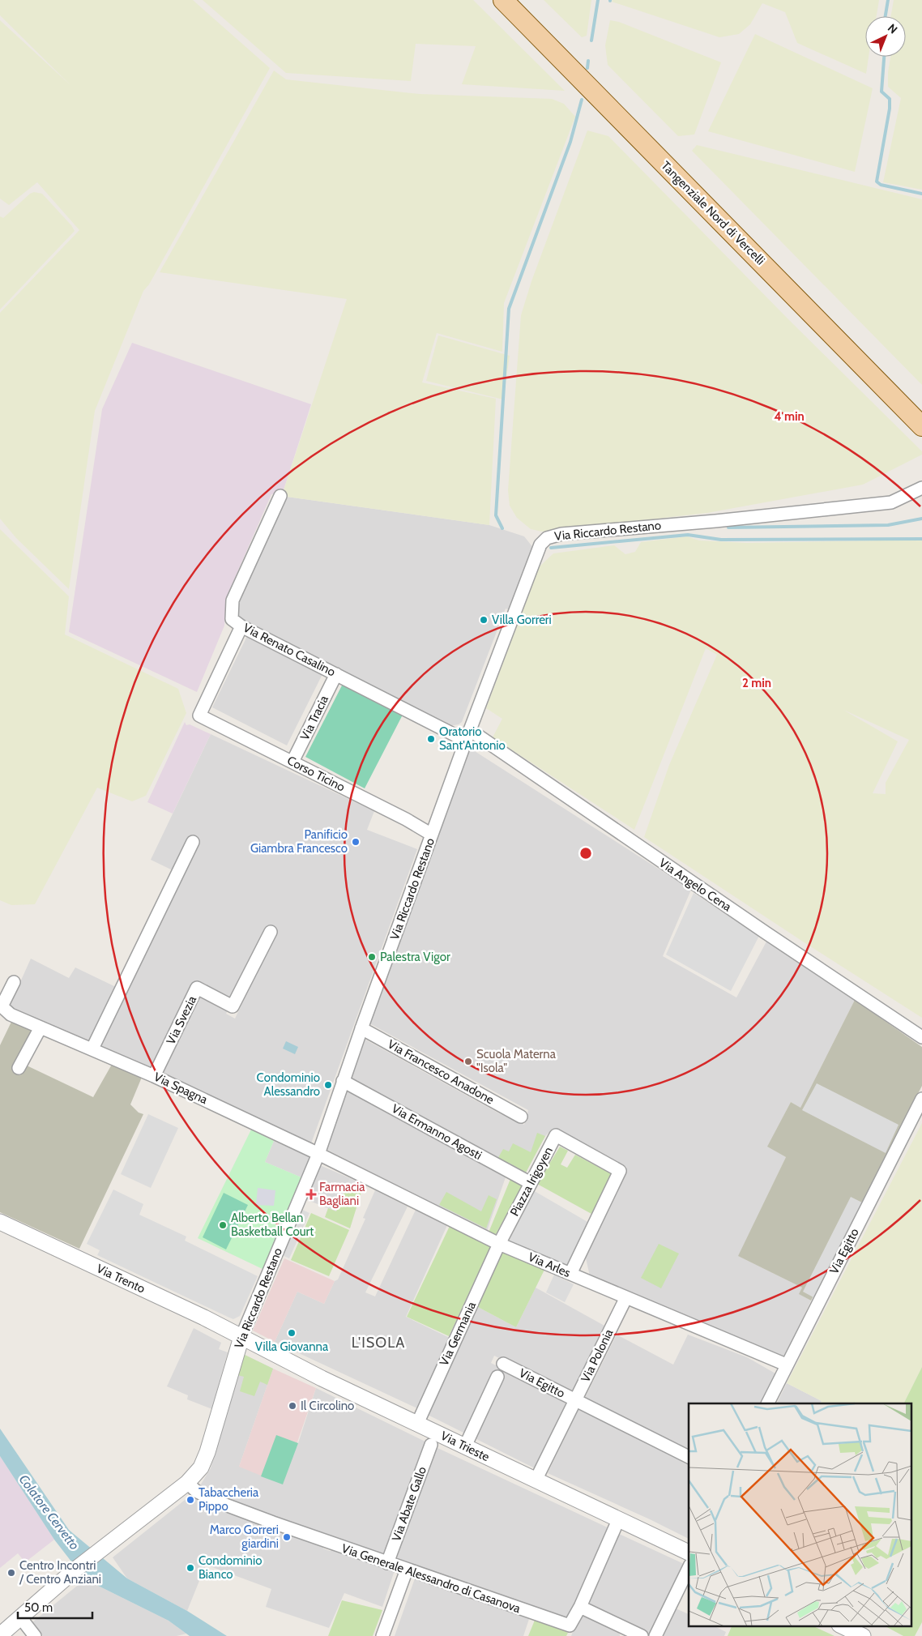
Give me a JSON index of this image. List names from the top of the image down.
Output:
{
  "streets": {
    "main road": ["Tangenziale Nord di Vercelli"],
    "street": [
      "Via Riccardo Restano",
      "Via Renato Casalino",
      "Via Tracia",
      "Corso Ticino",
      "Via Angelo Cena",
      "Via Svezia",
      "Via Francesco Anadone",
      "Via Spagna",
      "Via Ermanno Agosti",
      "Piazza Irigoyen",
      "Via Egitto",
      "Via Arles",
      "Via Trento",
      "Via Germania",
      "Via Polonia",
      "Via Trieste",
      "Via Abate Gallo",
      "Via Generale Alessandro di Casanova"
    ]
  },
  "crossings": [
    ["Via Riccardo Restano", "Via Renato Casalino"],
    ["Via Riccardo Restano", "Corso Ticino"],
    ["Via Riccardo Restano", "Via Angelo Cena"],
    ["Via Riccardo Restano", "Via Francesco Anadone"],
    ["Via Riccardo Restano", "Via Spagna"],
    ["Via Riccardo Restano", "Via Ermanno Agosti"],
    ["Via Riccardo Restano", "Via Arles"],
    ["Via Riccardo Restano", "Via Trento"],
    ["Via Riccardo Restano", "Via Trieste"],
    ["Via Riccardo Restano", "Via Generale Alessandro di Casanova"],
    ["Via Renato Casalino", "Via Tracia"],
    ["Via Renato Casalino", "Corso Ticino"],
    ["Via Renato Casalino", "Via Angelo Cena"],
    ["Via Tracia", "Corso Ticino"],
    ["Via Svezia", "Via Spagna"],
    ["Via Spagna", "Via Arles"],
    ["Via Ermanno Agosti", "Piazza Irigoyen"],
    ["Piazza Irigoyen", "Via Arles"],
    ["Piazza Irigoyen", "Via Germania"],
    ["Via Egitto", "Via Arles"],
    ["Via Egitto", "Via Polonia"],
    ["Via Arles", "Via Germania"],
    ["Via Arles", "Via Polonia"],
    ["Via Trento", "Via Trieste"],
    ["Via Germania", "Via Trieste"],
    ["Via Polonia", "Via Trieste"],
    ["Via Trieste", "Via Generale Alessandro di Casanova"],
    ["Via Abate Gallo", "Via Generale Alessandro di Casanova"]
  ],
  "districts": ["L'ISOLA"],
  "water": ["Colatore Cervetto"],
  "places": {
    "other": [
      "Villa Gorreri",
      "Oratorio Sant'Antonio",
      "Panificio Giambra Francesco",
      "Palestra Vigor",
      "Scuola Materna \"Isola\"",
      "Condominio Alessandro",
      "Alberto Bellan Basketball Court",
      "Villa Giovanna",
      "Il Circolino",
      "Tabaccheria Pippo",
      "Marco Gorreri giardini",
      "Condominio Bianco",
      "Centro Incontri / Centro Anziani"
    ],
    "health": ["Farmacia Bagliani"]
  },
  "scale_bar": "50 m",
  "north": "top right",
  "rings": ["4 min", "2 min"]
}
